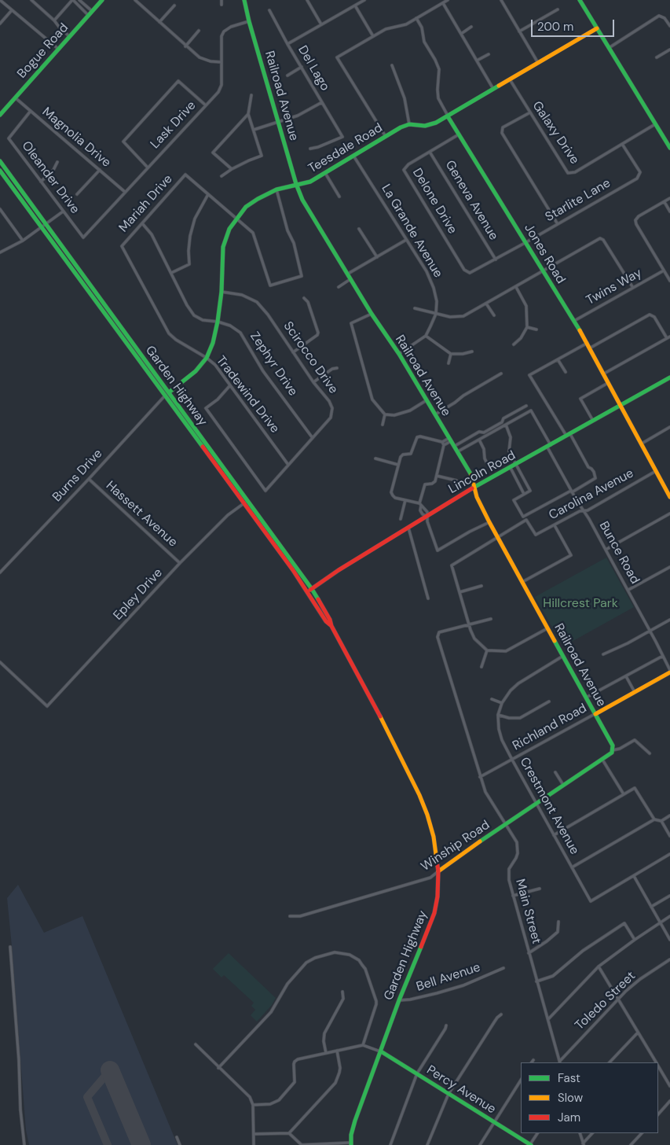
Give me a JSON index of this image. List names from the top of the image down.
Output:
{
  "streets": {
    "street": [
      "Bogue Road",
      "Del Lago",
      "Railroad Avenue",
      "Lask Drive",
      "Galaxy Drive",
      "Magnolia Drive",
      "Teesdale Road",
      "Oleander Drive",
      "Geneva Avenue",
      "Starlite Lane",
      "Delone Drive",
      "Mariah Drive",
      "La Grande Avenue",
      "Jones Road",
      "Twins Way",
      "Scirocco Drive",
      "Zephyr Drive",
      "Garden Highway",
      "Tradewind Drive",
      "Lincoln Road",
      "Burns Drive",
      "Carolina Avenue",
      "Hassett Avenue",
      "Bunce Road",
      "Epley Drive",
      "Richland Road",
      "Crestmont Avenue",
      "Winship Road",
      "Main Street",
      "Bell Avenue",
      "Toledo Street",
      "Percy Avenue"
    ]
  },
  "crossings": [
    ["Bogue Road", "Magnolia Drive"],
    ["Railroad Avenue", "Lask Drive"],
    ["Railroad Avenue", "Teesdale Road"],
    ["Railroad Avenue", "Lincoln Road"],
    ["Railroad Avenue", "Carolina Avenue"],
    ["Railroad Avenue", "Richland Road"],
    ["Railroad Avenue", "Crestmont Avenue"],
    ["Railroad Avenue", "Winship Road"],
    ["Lask Drive", "Magnolia Drive"],
    ["Lask Drive", "Oleander Drive"],
    ["Galaxy Drive", "Teesdale Road"],
    ["Galaxy Drive", "Starlite Lane"],
    ["Magnolia Drive", "Oleander Drive"],
    ["Teesdale Road", "La Grande Avenue"],
    ["Teesdale Road", "Jones Road"],
    ["Teesdale Road", "Scirocco Drive"],
    ["Teesdale Road", "Zephyr Drive"],
    ["Teesdale Road", "Garden Highway"],
    ["Teesdale Road", "Tradewind Drive"],
    ["Teesdale Road", "Burns Drive"],
    ["Geneva Avenue", "Starlite Lane"],
    ["Geneva Avenue", "Delone Drive"],
    ["Starlite Lane", "Delone Drive"],
    ["Starlite Lane", "Jones Road"],
    ["Delone Drive", "Jones Road"],
    ["Mariah Drive", "Zephyr Drive"],
    ["Mariah Drive", "Tradewind Drive"],
    ["Jones Road", "Twins Way"],
    ["Jones Road", "Lincoln Road"],
    ["Jones Road", "Carolina Avenue"],
    ["Scirocco Drive", "Zephyr Drive"],
    ["Scirocco Drive", "Tradewind Drive"],
    ["Garden Highway", "Lincoln Road"],
    ["Garden Highway", "Burns Drive"],
    ["Garden Highway", "Epley Drive"],
    ["Garden Highway", "Winship Road"],
    ["Garden Highway", "Bell Avenue"],
    ["Garden Highway", "Percy Avenue"],
    ["Lincoln Road", "Bunce Road"],
    ["Burns Drive", "Hassett Avenue"],
    ["Carolina Avenue", "Bunce Road"],
    ["Hassett Avenue", "Epley Drive"],
    ["Bunce Road", "Richland Road"],
    ["Richland Road", "Crestmont Avenue"],
    ["Richland Road", "Main Street"],
    ["Crestmont Avenue", "Winship Road"],
    ["Winship Road", "Main Street"],
    ["Main Street", "Toledo Street"]
  ],
  "parks": ["Hillcrest Park"],
  "legend": ["Fast", "Slow", "Jam"],
  "scale_bar": "200 m"
}
